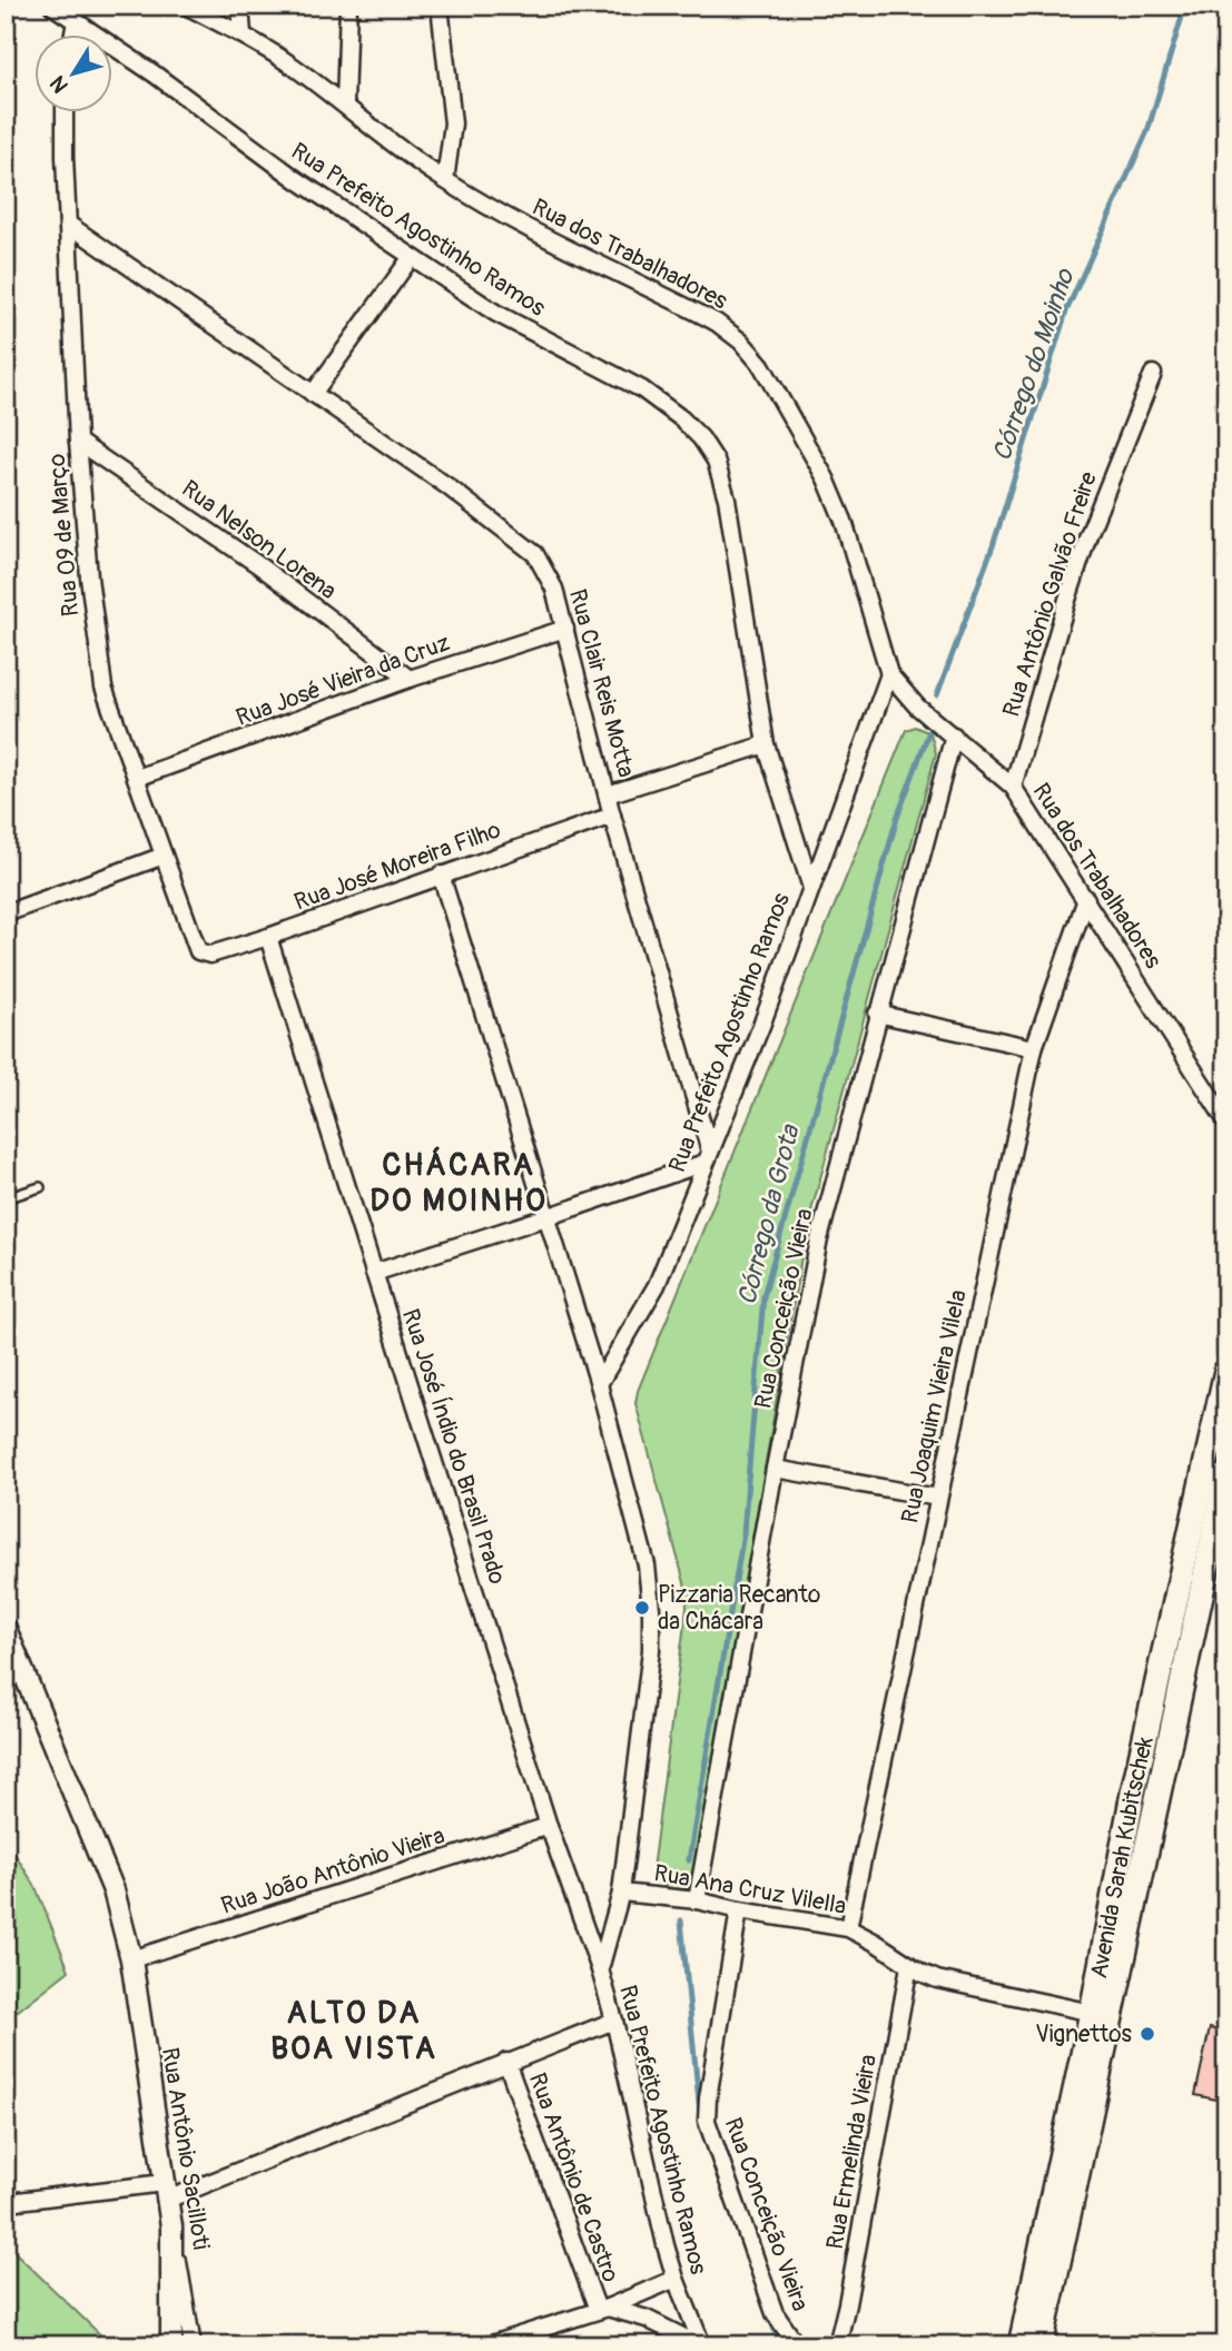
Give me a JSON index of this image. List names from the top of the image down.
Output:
{
  "streets": {
    "main road": ["Avenida Sarah Kubitschek"],
    "street": [
      "Rua Prefeito Agostinho Ramos",
      "Rua dos Trabalhadores",
      "Rua 09 de Março",
      "Rua Nelson Lorena",
      "Rua Antônio Galvão Freire",
      "Rua José Vieira da Cruz",
      "Rua Clair Reis Motta",
      "Rua José Moreira Filho",
      "Rua Conceição Vieira",
      "Rua Joaquim Vieira Vilela",
      "Rua José Índio do Brasil Prado",
      "Rua João Antônio Vieira",
      "Rua Ana Cruz Vilella",
      "Rua Antônio Sacilloti",
      "Rua Ermelinda Vieira",
      "Rua Antônio de Castro"
    ]
  },
  "crossings": [
    ["Rua Prefeito Agostinho Ramos", "Rua Clair Reis Motta"],
    ["Rua Prefeito Agostinho Ramos", "Rua José Índio do Brasil Prado"],
    ["Rua Prefeito Agostinho Ramos", "Rua Ana Cruz Vilella"],
    ["Rua dos Trabalhadores", "Rua Antônio Galvão Freire"],
    ["Rua dos Trabalhadores", "Rua Conceição Vieira"],
    ["Rua dos Trabalhadores", "Rua Joaquim Vieira Vilela"],
    ["Rua 09 de Março", "Rua Nelson Lorena"],
    ["Rua 09 de Março", "Rua José Vieira da Cruz"],
    ["Rua 09 de Março", "Rua Clair Reis Motta"],
    ["Rua 09 de Março", "Rua José Moreira Filho"],
    ["Rua Nelson Lorena", "Rua José Vieira da Cruz"],
    ["Rua José Vieira da Cruz", "Rua Clair Reis Motta"],
    ["Rua Clair Reis Motta", "Rua José Moreira Filho"],
    ["Rua José Moreira Filho", "Rua José Índio do Brasil Prado"],
    ["Rua Conceição Vieira", "Rua Ana Cruz Vilella"],
    ["Rua Joaquim Vieira Vilela", "Rua Ana Cruz Vilella"],
    ["Rua José Índio do Brasil Prado", "Rua João Antônio Vieira"],
    ["Avenida Sarah Kubitschek", "Rua Ana Cruz Vilella"],
    ["Rua João Antônio Vieira", "Rua Antônio Sacilloti"],
    ["Rua Ana Cruz Vilella", "Rua Ermelinda Vieira"]
  ],
  "districts": ["CHÁCARA DO MOINHO", "ALTO DA BOA VISTA"],
  "water": ["Córrego do Moinho", "Córrego da Grota"],
  "places": ["Pizzaria Recanto da Chácara", "Vignettos"],
  "north": "bottom left"
}
